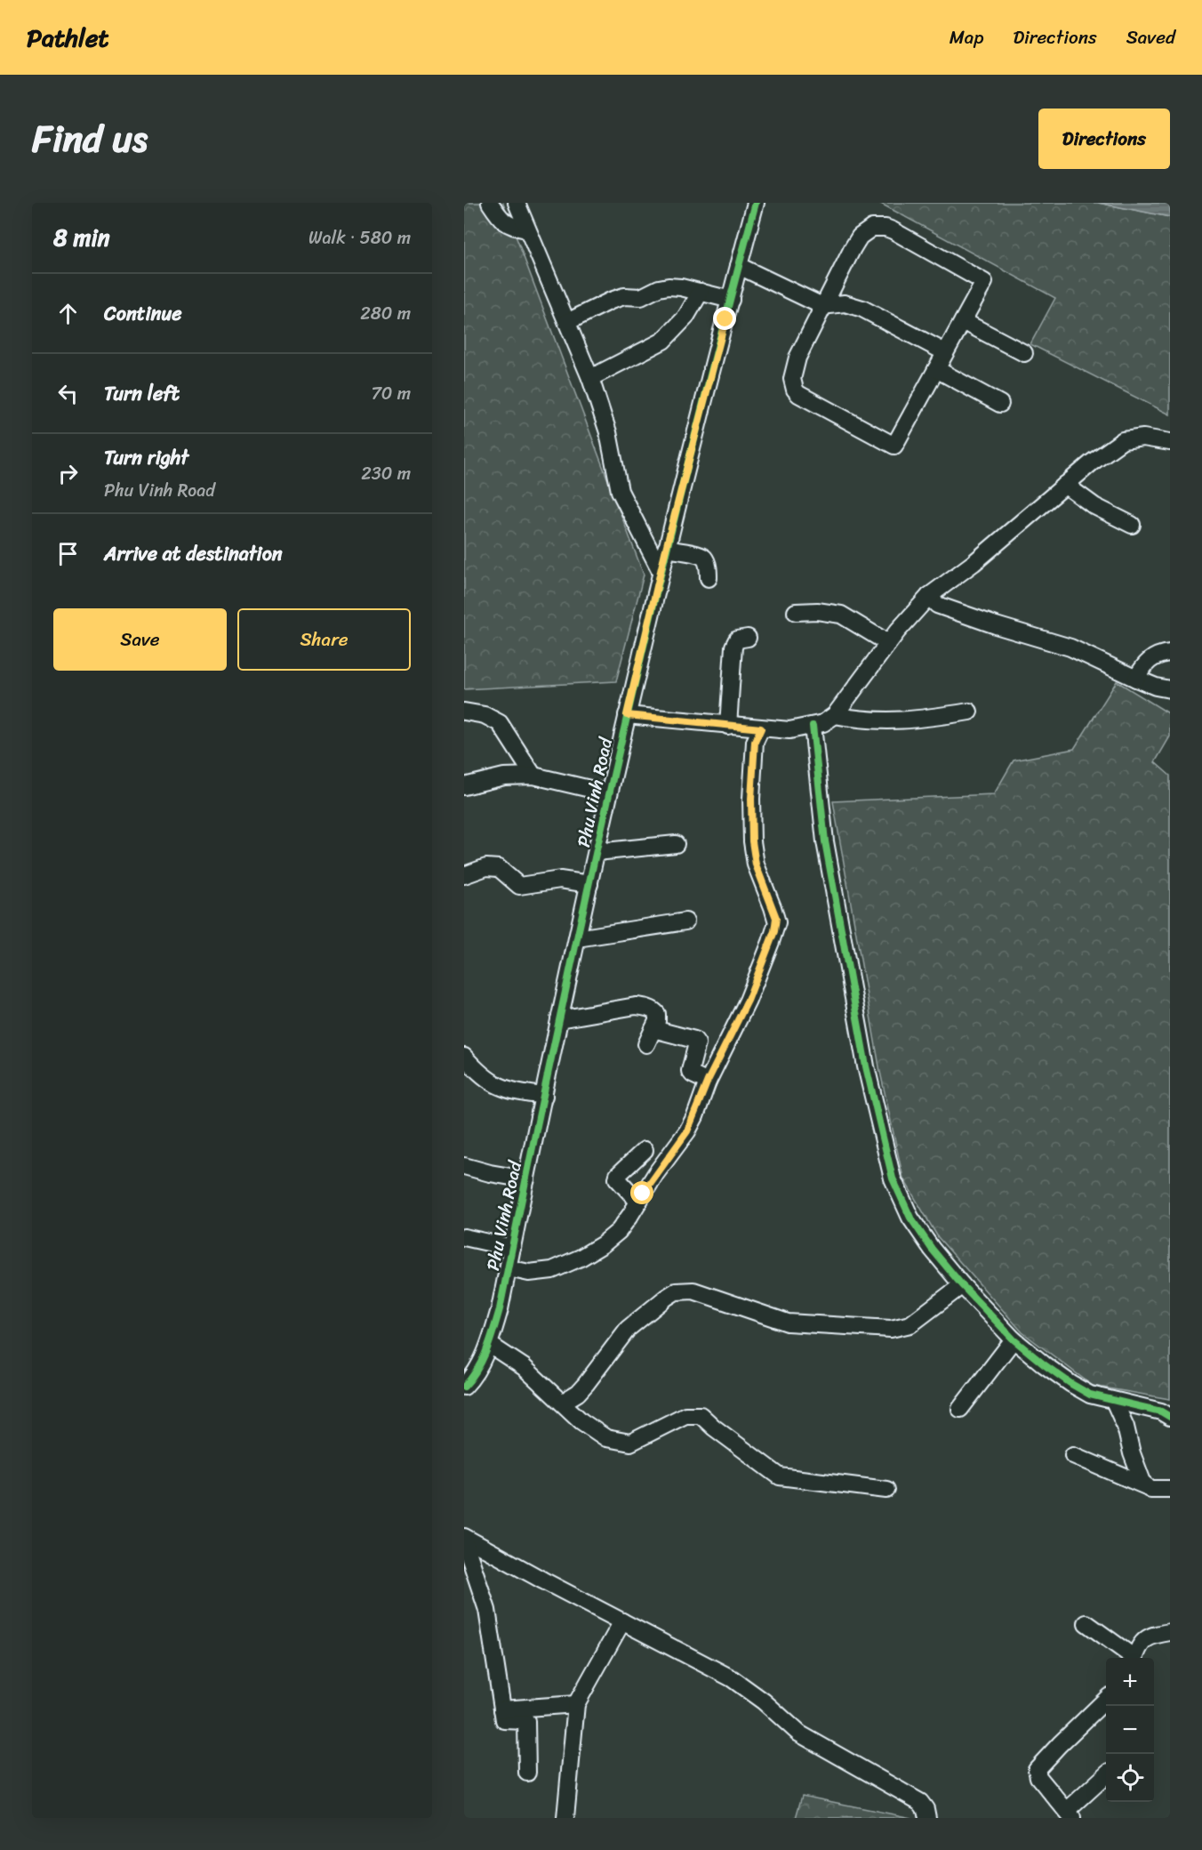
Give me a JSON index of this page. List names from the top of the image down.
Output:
{
  "streets": {
    "street": ["Phu Vinh Road"]
  },
  "page": {
    "header": "Pathlet",
    "nav": ["Map", "Directions", "Saved"],
    "title": "Find us",
    "buttons": [
      "Directions",
      ["Save", "Share"]
    ],
    "heading": ["8 min", "Walk · 580 m"],
    "list": [
      ["Continue", "280 m"],
      ["Turn left", "70 m"],
      ["Turn right", "Phu Vinh Road", "230 m"],
      "Arrive at destination"
    ],
    "map_buttons": ["+", "−"]
  }
}
